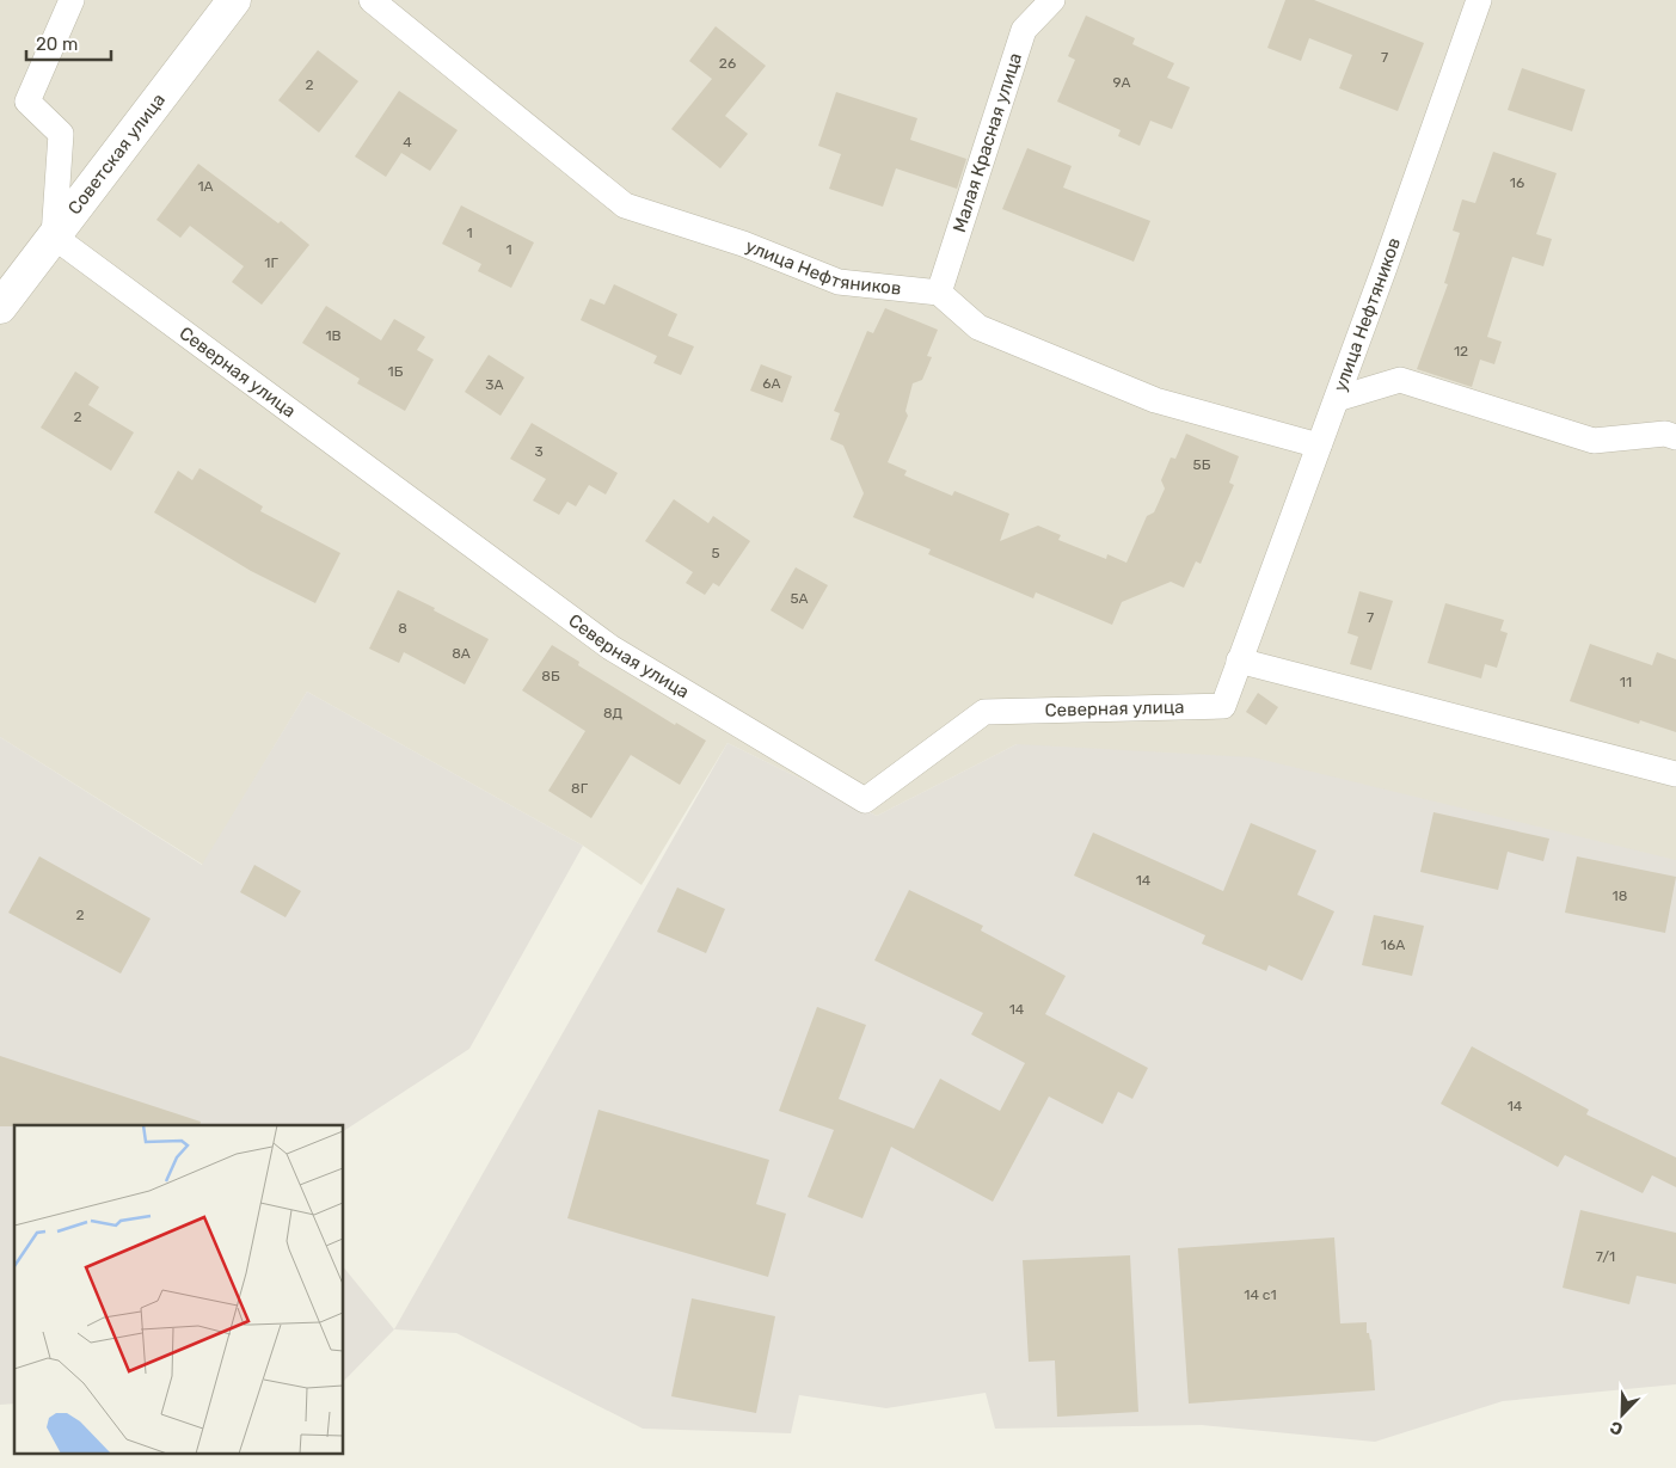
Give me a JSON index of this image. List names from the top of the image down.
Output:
{
  "streets": {
    "street": [
      "Малая Красная улица",
      "Советская улица",
      "улица Нефтяников",
      "Северная улица"
    ]
  },
  "crossings": [
    ["Малая Красная улица", "улица Нефтяников"],
    ["Советская улица", "Северная улица"],
    ["улица Нефтяников", "Северная улица"]
  ],
  "house_numbers": [
    "7",
    "26",
    "9А",
    "2",
    "4",
    "16",
    "1А",
    "1",
    "1",
    "1Г",
    "1В",
    "12",
    "1Б",
    "6А",
    "3А",
    "2",
    "3",
    "5Б",
    "5",
    "5А",
    "7",
    "8",
    "8А",
    "8Б",
    "11",
    "8Д",
    "8Г",
    "14",
    "18",
    "2",
    "16А",
    "14",
    "14",
    "7/1",
    "14 с1"
  ],
  "scale_bar": "20 m",
  "north": "bottom left"
}
